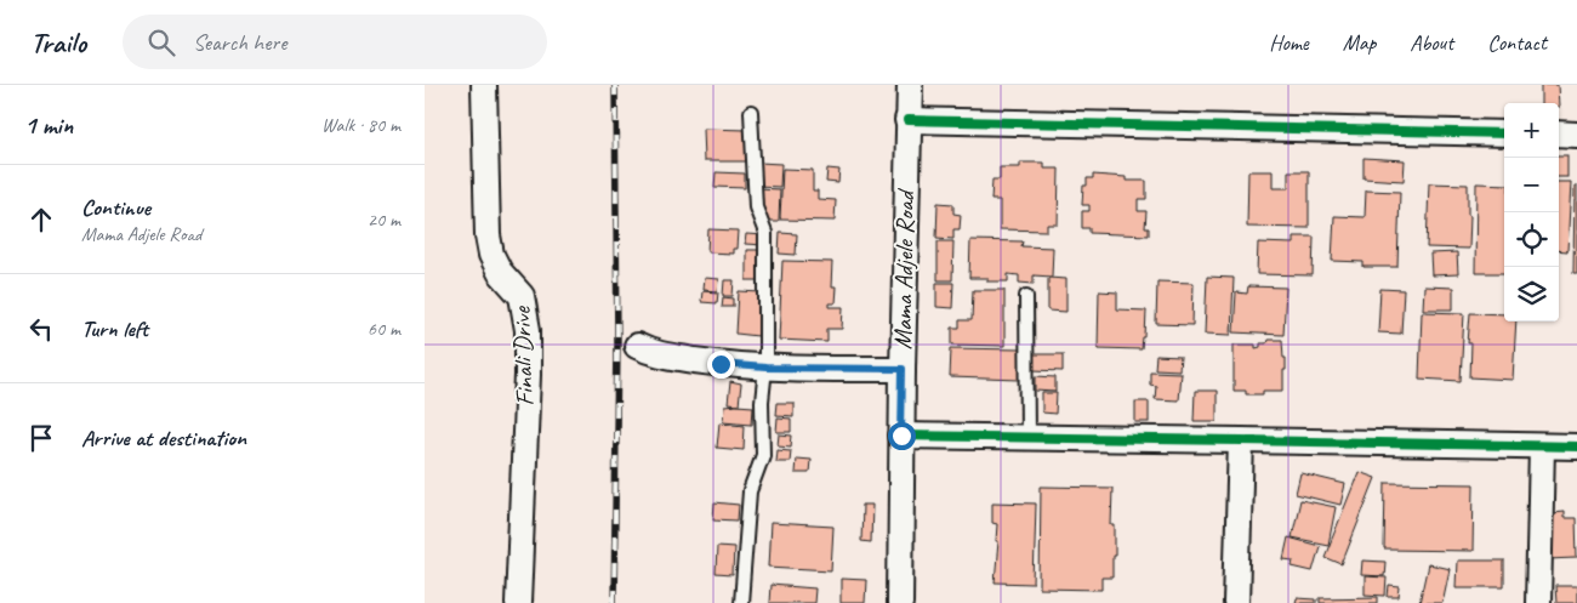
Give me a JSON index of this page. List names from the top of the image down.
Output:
{
  "streets": {
    "street": ["Mama Adjele Road", "Finali Drive"]
  },
  "page": {
    "header": "Trailo",
    "search": "Search here",
    "nav": [
      "Home",
      "Map",
      "About",
      "Contact"
    ],
    "heading": ["1 min", "Walk · 80 m"],
    "map_buttons": ["+", "−"],
    "list": [
      ["Continue", "Mama Adjele Road", "20 m"],
      ["Turn left", "60 m"],
      "Arrive at destination"
    ]
  }
}
